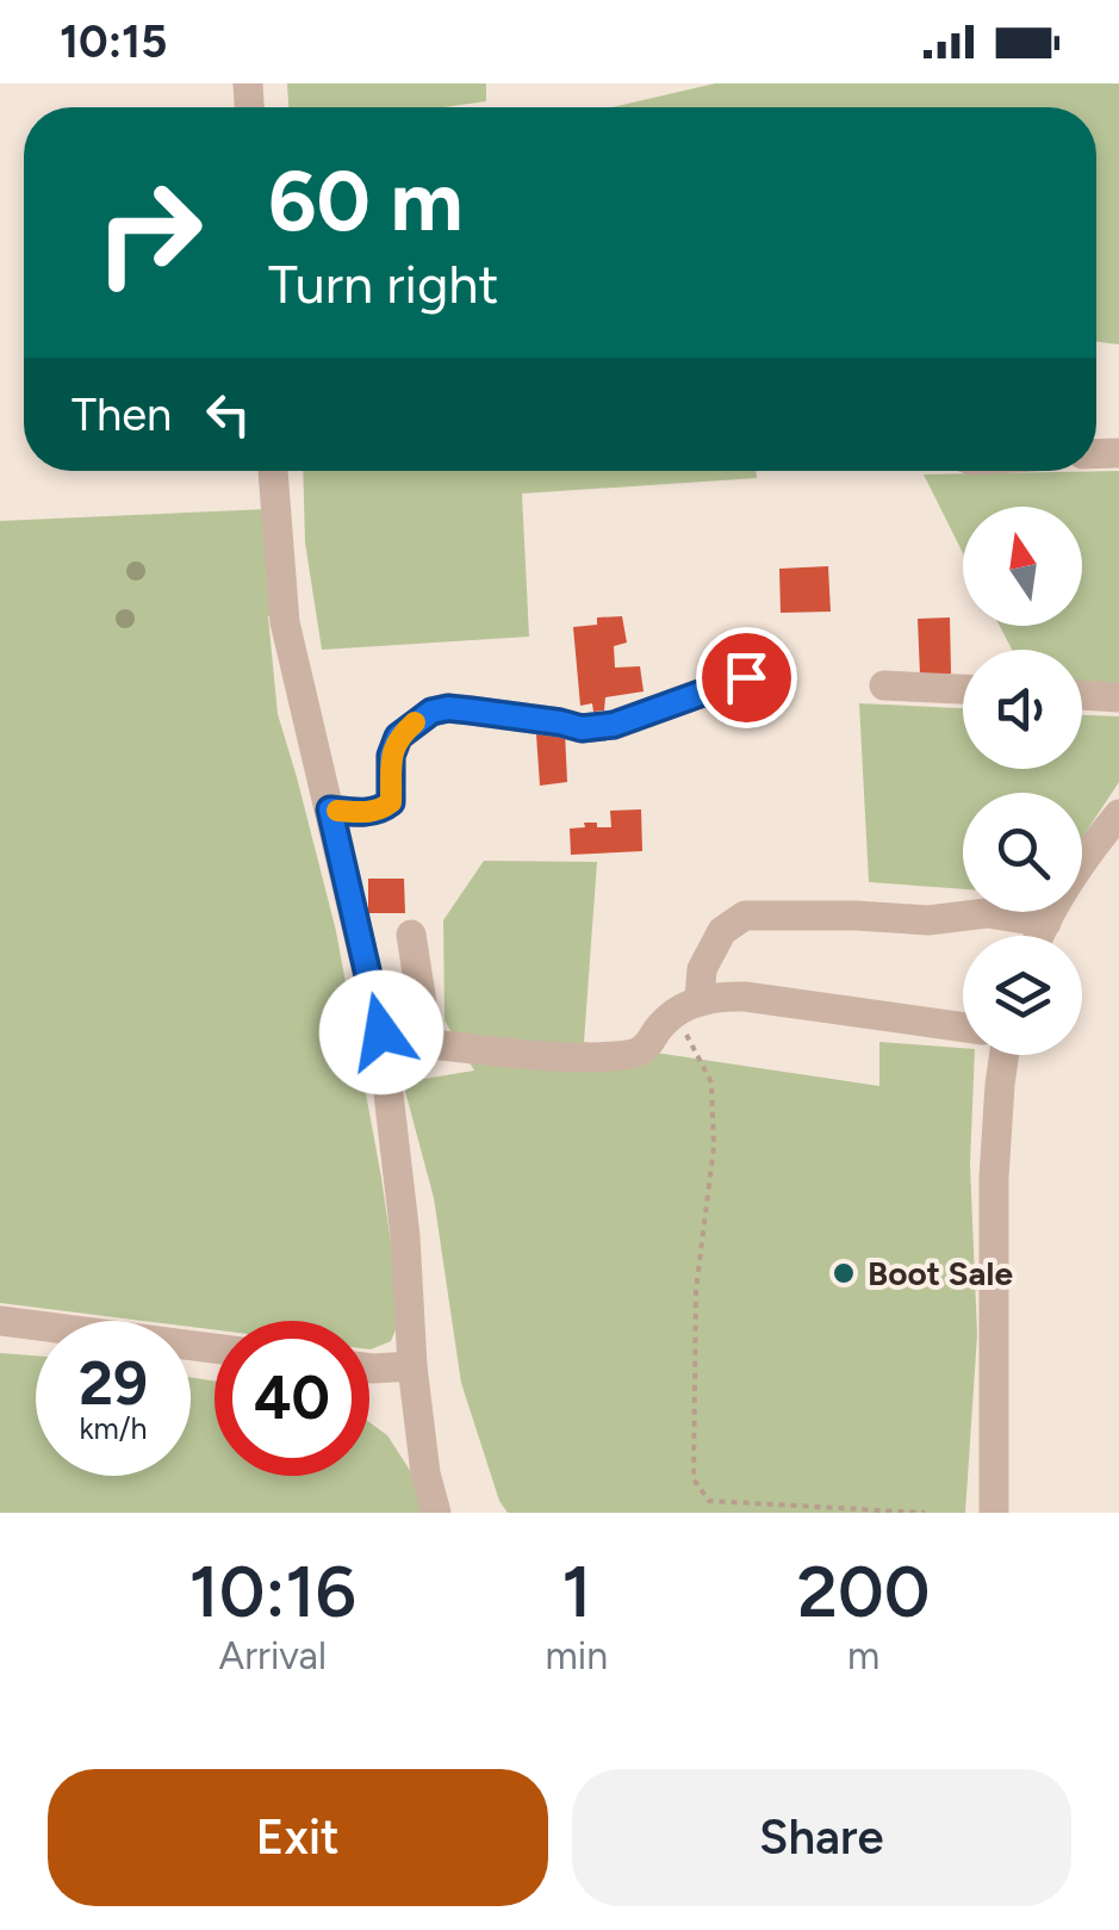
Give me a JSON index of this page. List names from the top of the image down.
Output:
{
  "places": ["Boot Sale"],
  "north": "top",
  "page": {
    "status": "10:15",
    "turn": ["60 m", "Turn right"],
    "then": "Then",
    "speed": "29 km/h",
    "limit": "40",
    "eta": [
      "10:16",
      "Arrival",
      "1",
      "min",
      "200",
      "m"
    ],
    "buttons": ["Exit", "Share"]
  }
}
